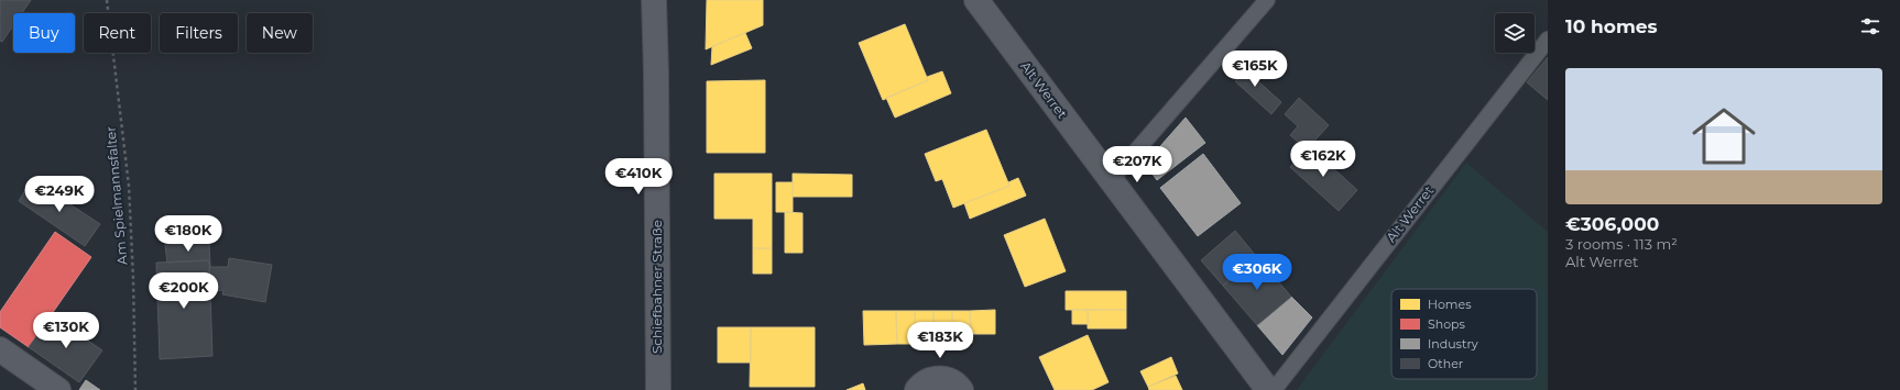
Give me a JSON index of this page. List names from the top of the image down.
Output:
{
  "streets": {
    "street": ["Alt Werret", "Schiefbahner Straße"],
    "path": ["Am Spielmannsfalter"]
  },
  "legend": [
    "Homes",
    "Shops",
    "Industry",
    "Other"
  ],
  "page": {
    "heading": "10 homes",
    "chip": [
      "Buy",
      "Rent",
      "Filters",
      "New"
    ],
    "price": [
      "€165K",
      "€162K",
      "€207K",
      "€410K",
      "€249K",
      "€180K",
      "€306K",
      "€200K",
      "€130K",
      "€183K"
    ],
    "list": [
      {
        "name": "€306,000",
        "note": "3 rooms · 113 m² · Alt Werret"
      }
    ]
  }
}
